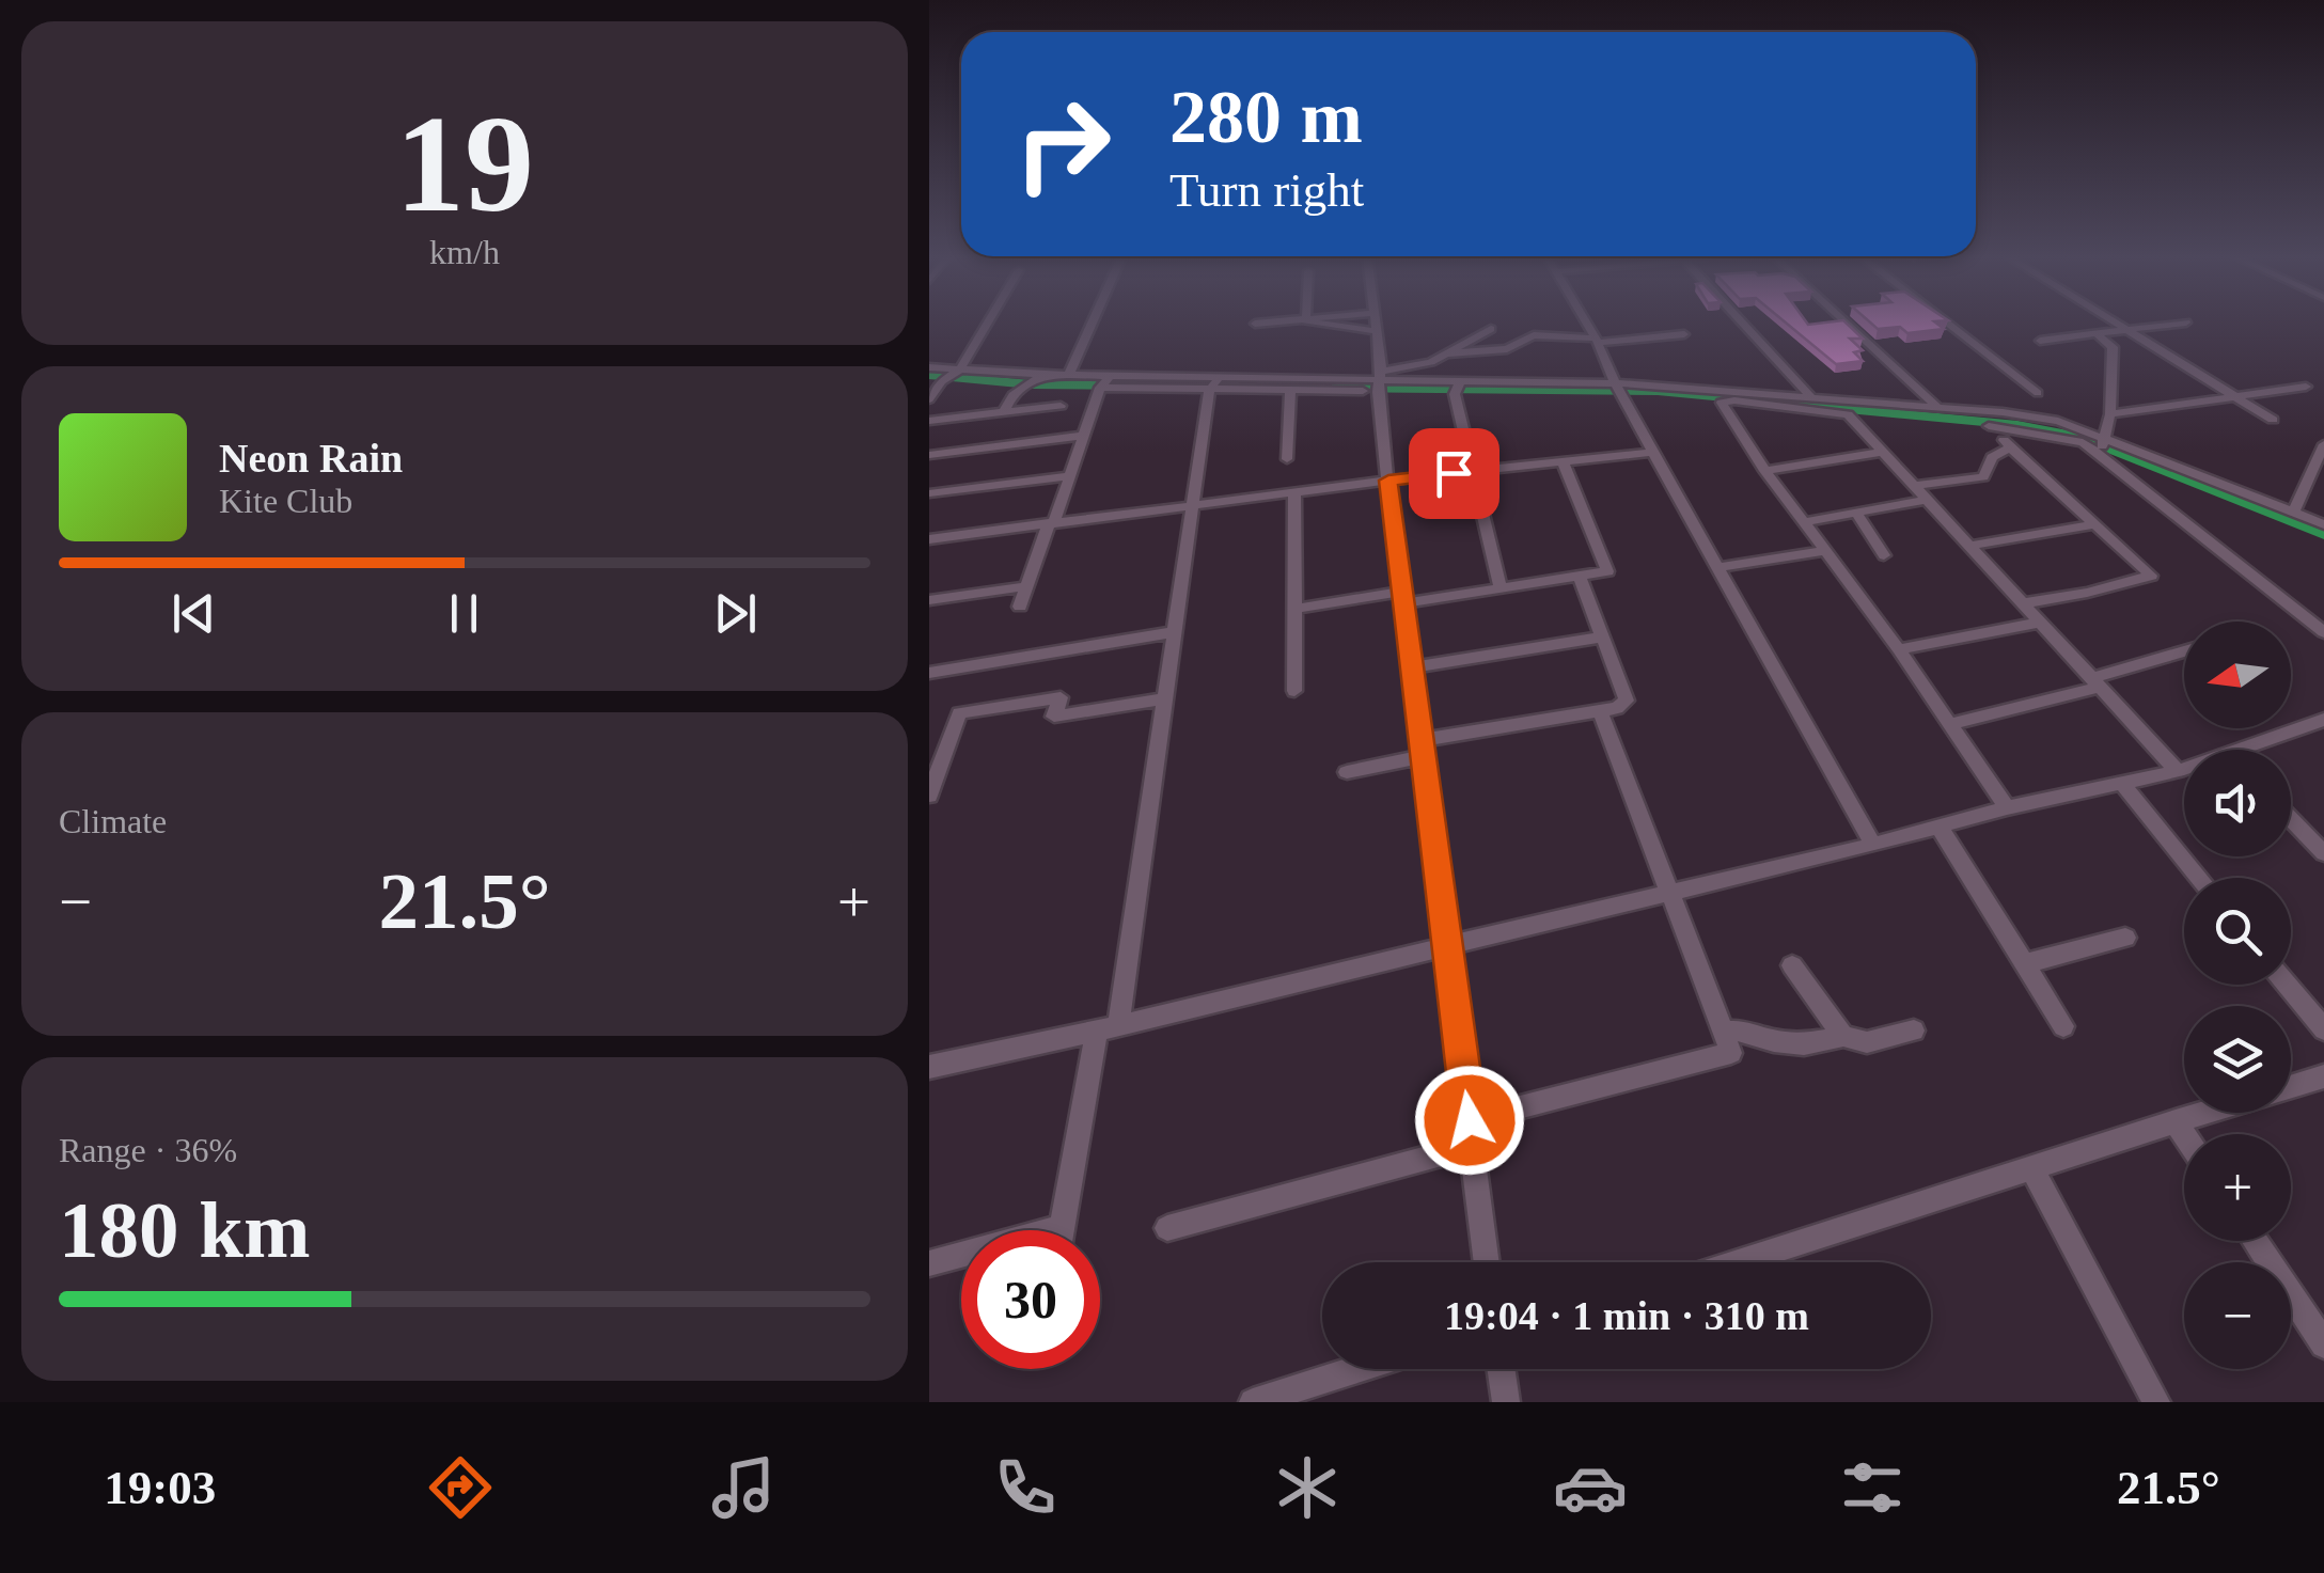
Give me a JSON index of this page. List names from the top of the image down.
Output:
{
  "north": "left",
  "page": {
    "tile": [
      ["19", "km/h"],
      "Climate",
      ["Range · 36%", "180 km"]
    ],
    "turn": ["280 m", "Turn right"],
    "song": ["Neon Rain", "Kite Club"],
    "map_buttons": ["+", "−"],
    "heat": ["−", "21.5°", "+"],
    "limit": "30",
    "trip": "19:04 · 1 min · 310 m",
    "tabs": ["19:03", "21.5°"]
  }
}
